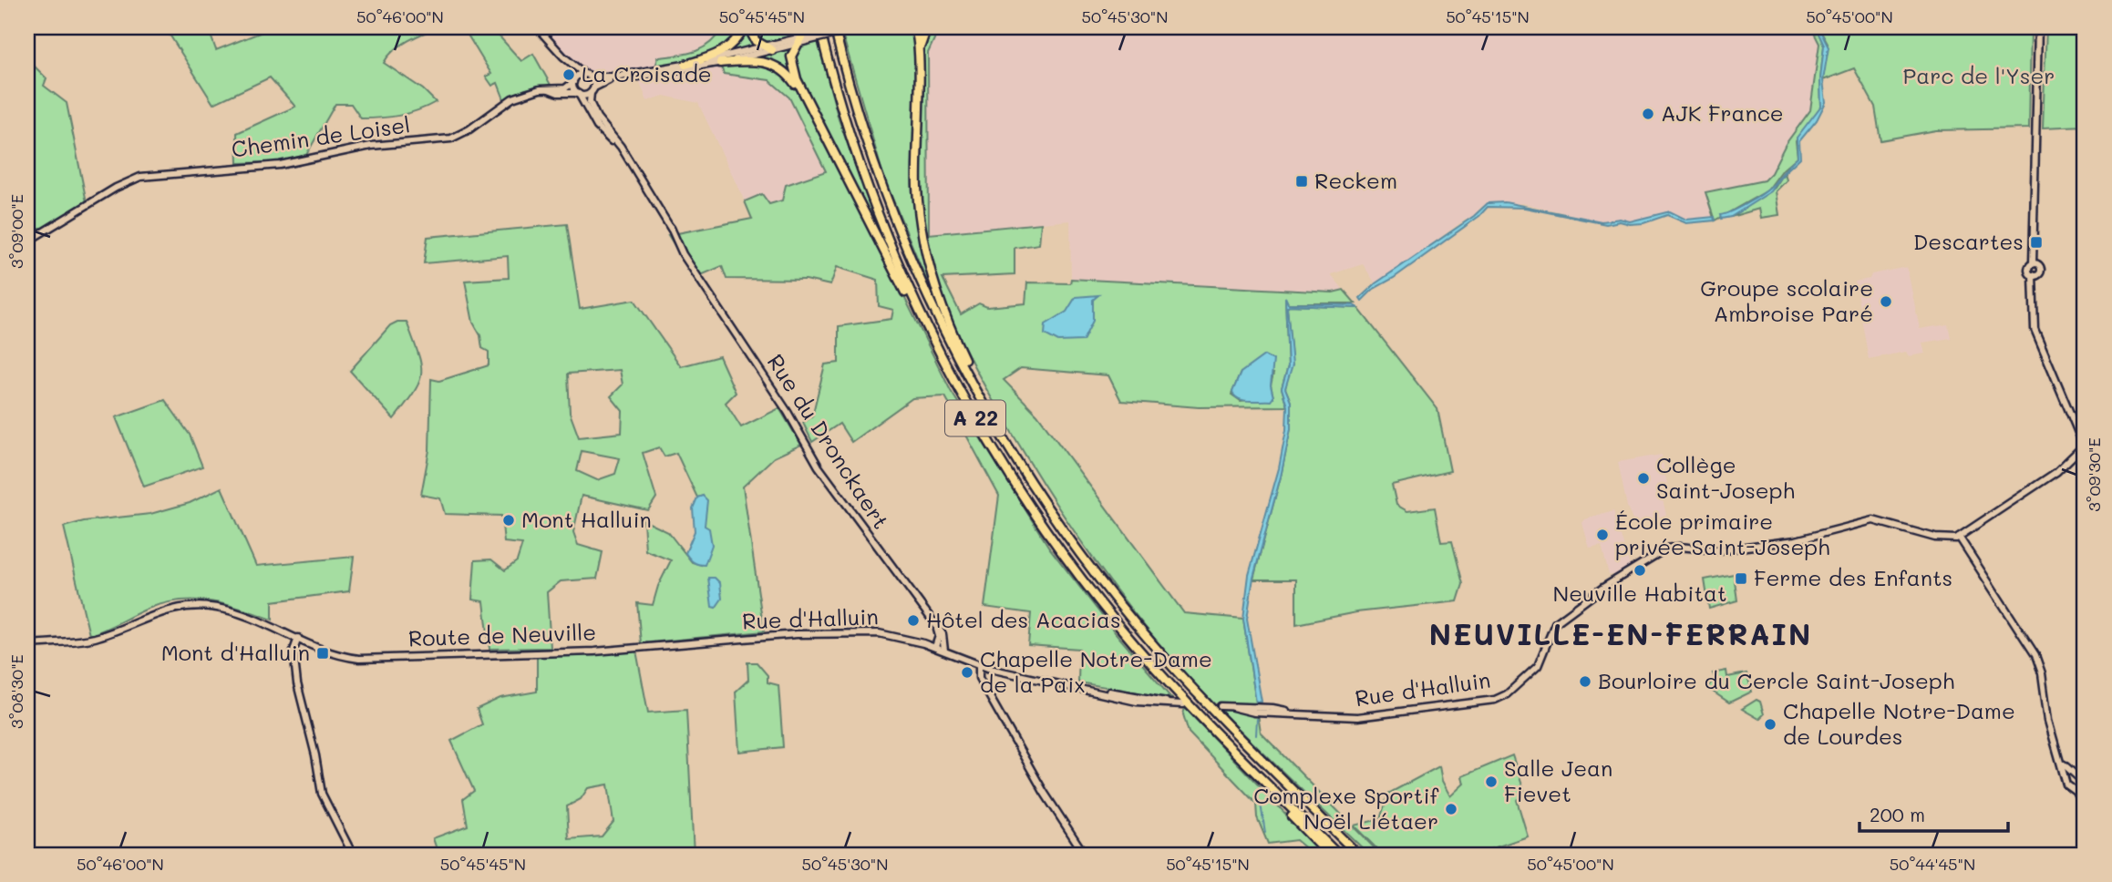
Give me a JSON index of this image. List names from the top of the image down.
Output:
{
  "streets": {
    "highway": ["A 22"],
    "main road": [
      "Chemin de Loisel",
      "Rue du Dronckaert",
      "Rue d'Halluin",
      "Route de Neuville"
    ]
  },
  "crossings": [
    ["Chemin de Loisel", "Rue du Dronckaert"],
    ["Rue du Dronckaert", "Rue d'Halluin"],
    ["Rue d'Halluin", "Route de Neuville"]
  ],
  "districts": ["NEUVILLE-EN-FERRAIN"],
  "parks": ["Parc de l'Yser"],
  "places": {
    "other": [
      "La Croisade",
      "AJK France",
      "Groupe scolaire Ambroise Paré",
      "Collège Saint-Joseph",
      "Mont Halluin",
      "École primaire privée Saint-Joseph",
      "Neuville Habitat",
      "Hôtel des Acacias",
      "Chapelle Notre-Dame de la Paix",
      "Bourloire du Cercle Saint-Joseph",
      "Chapelle Notre-Dame de Lourdes",
      "Salle Jean Fievet",
      "Complexe Sportif Noël Liétaer"
    ],
    "transit": [
      "Reckem",
      "Descartes",
      "Ferme des Enfants",
      "Mont d'Halluin"
    ]
  },
  "scale_bar": "200 m",
  "coordinates": [
    "50°46'00\"N",
    "50°45'45\"N",
    "50°45'30\"N",
    "50°45'15\"N",
    "50°45'00\"N",
    "3°09'00\"E",
    "3°09'30\"E",
    "3°08'30\"E",
    "50°44'45\"N"
  ]
}
